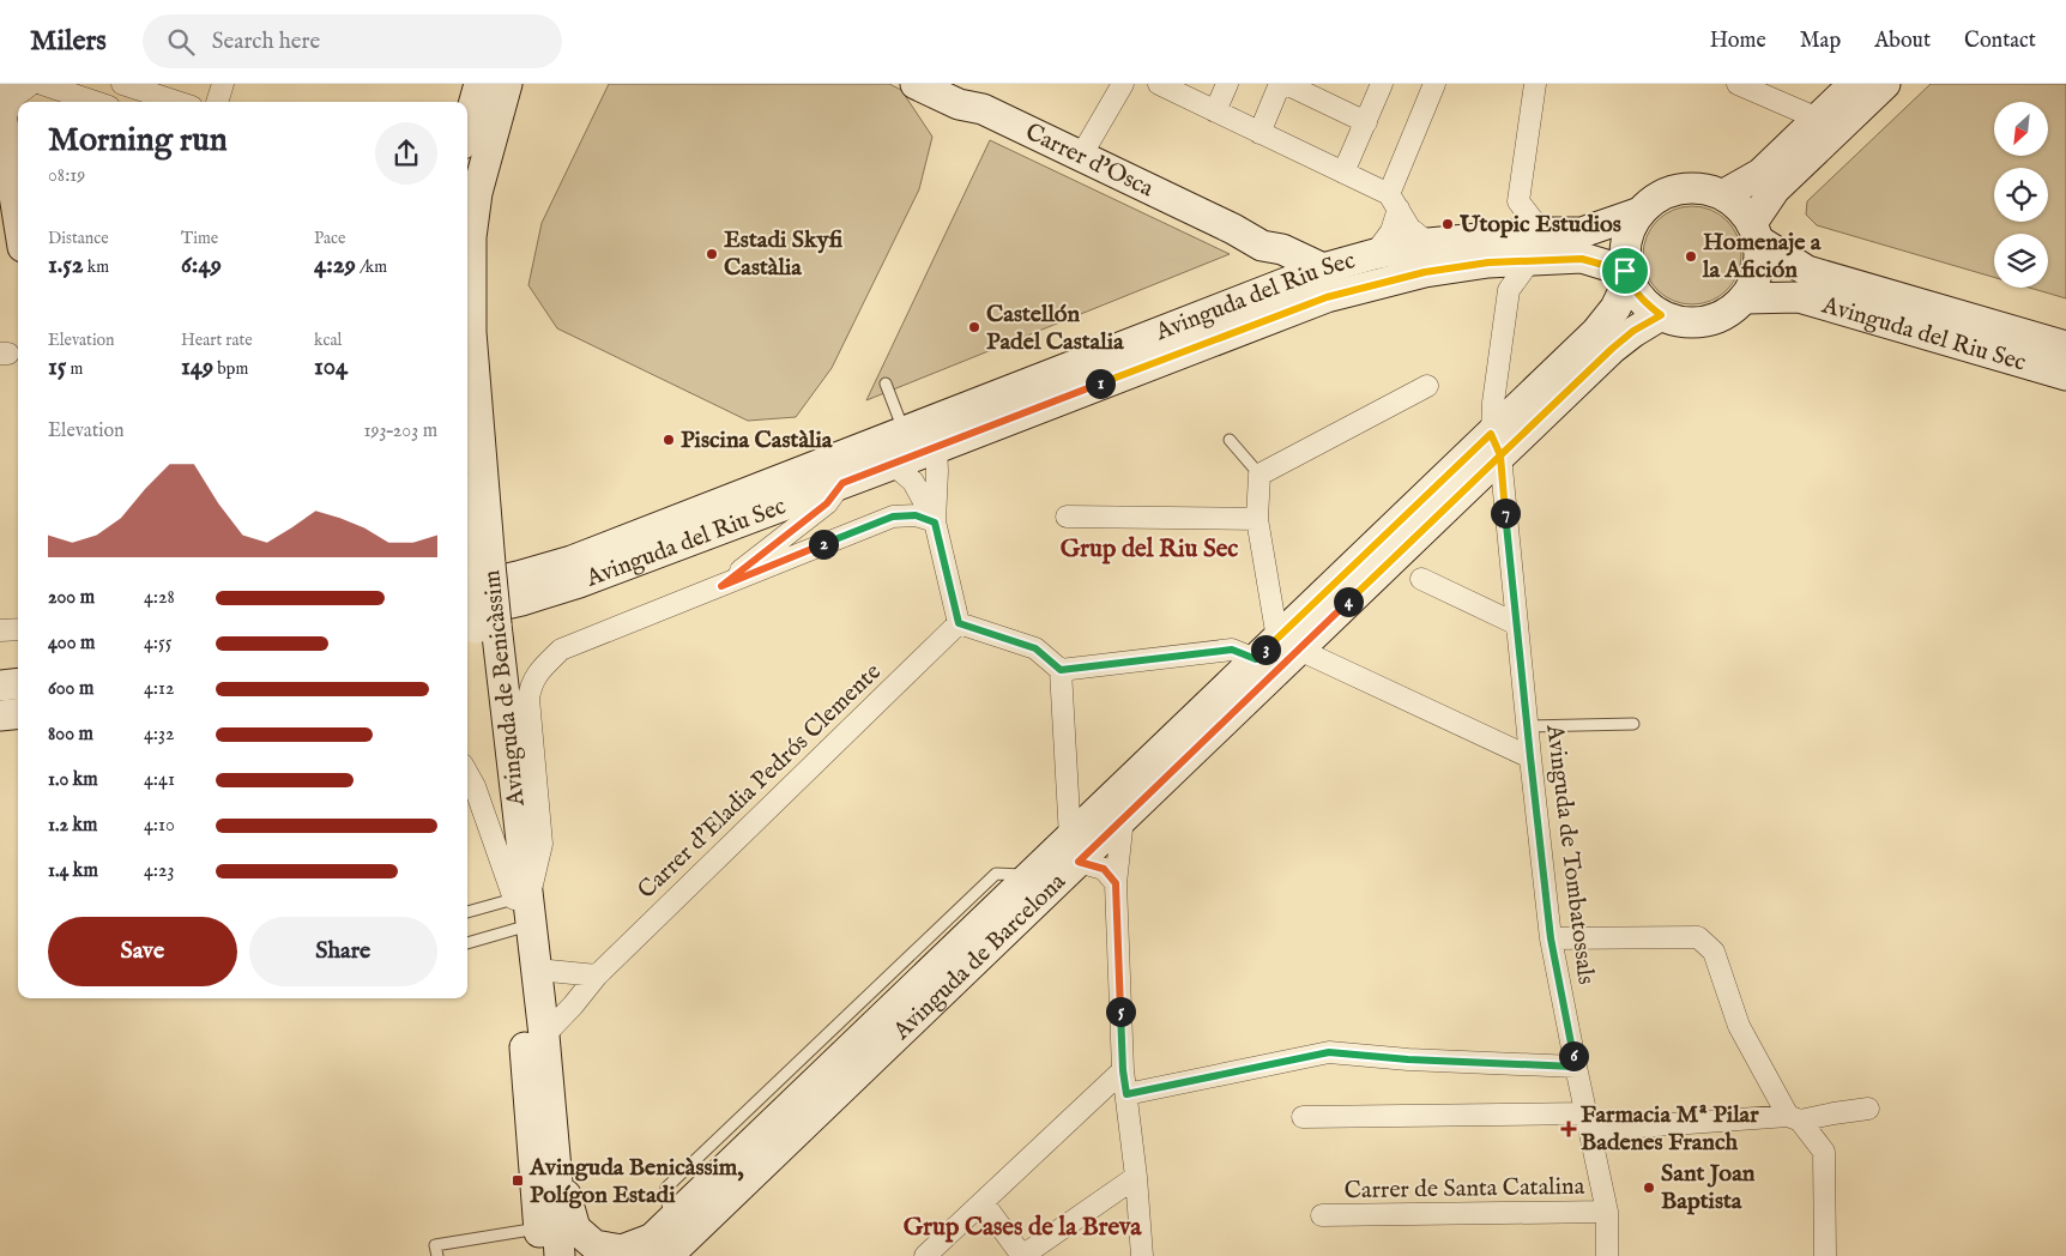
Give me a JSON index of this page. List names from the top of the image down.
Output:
{
  "streets": {
    "main road": [
      "Carrer d'Osca",
      "Avinguda del Riu Sec",
      "Avinguda de Benicàssim",
      "Avinguda de Barcelona"
    ],
    "street": ["Carrer d'Eladia Pedrós Clemente", "Avinguda de Tombatossals", "Carrer de Santa Catalina"]
  },
  "crossings": [
    ["Carrer d'Osca", "Avinguda del Riu Sec"],
    ["Avinguda del Riu Sec", "Avinguda de Benicàssim"],
    ["Avinguda del Riu Sec", "Avinguda de Barcelona"],
    ["Avinguda de Benicàssim", "Carrer d'Eladia Pedrós Clemente"],
    ["Avinguda de Benicàssim", "Avinguda de Barcelona"],
    ["Avinguda de Tombatossals", "Avinguda de Barcelona"],
    ["Avinguda de Tombatossals", "Carrer de Santa Catalina"]
  ],
  "districts": ["Grup del Riu Sec", "Grup Cases de la Breva"],
  "places": {
    "other": [
      "Utopic Estudios",
      "Estadi Skyfi Castàlia",
      "Homenaje a la Afición",
      "Castellón Padel Castalia",
      "Piscina Castàlia",
      "Sant Joan Baptista"
    ],
    "health": ["Farmacia Mª Pilar Badenes Franch"],
    "transit": ["Avinguda Benicàssim, Polígon Estadi"]
  },
  "north": "bottom left",
  "page": {
    "header": "Milers",
    "search": "Search here",
    "nav": [
      "Home",
      "Map",
      "About",
      "Contact"
    ],
    "heading": ["Morning run", "08:19"],
    "stats": [
      ["Distance", "1.52 km"],
      ["Time", "6:49"],
      ["Pace", "4:29 /km"],
      ["Elevation", "15 m"],
      ["Heart rate", "149 bpm"],
      ["kcal", "104"]
    ],
    "pins": [
      "1",
      "7",
      "2",
      "4",
      "3",
      "5",
      "6"
    ],
    "chart": ["Elevation", "193–203 m"],
    "list": [
      {
        "name": "200 m",
        "note": "4:28"
      },
      {
        "name": "400 m",
        "note": "4:55"
      },
      {
        "name": "600 m",
        "note": "4:12"
      },
      {
        "name": "800 m",
        "note": "4:32"
      },
      {
        "name": "1.0 km",
        "note": "4:41"
      },
      {
        "name": "1.2 km",
        "note": "4:10"
      },
      {
        "name": "1.4 km",
        "note": "4:23"
      }
    ],
    "buttons": ["Save", "Share"]
  }
}
